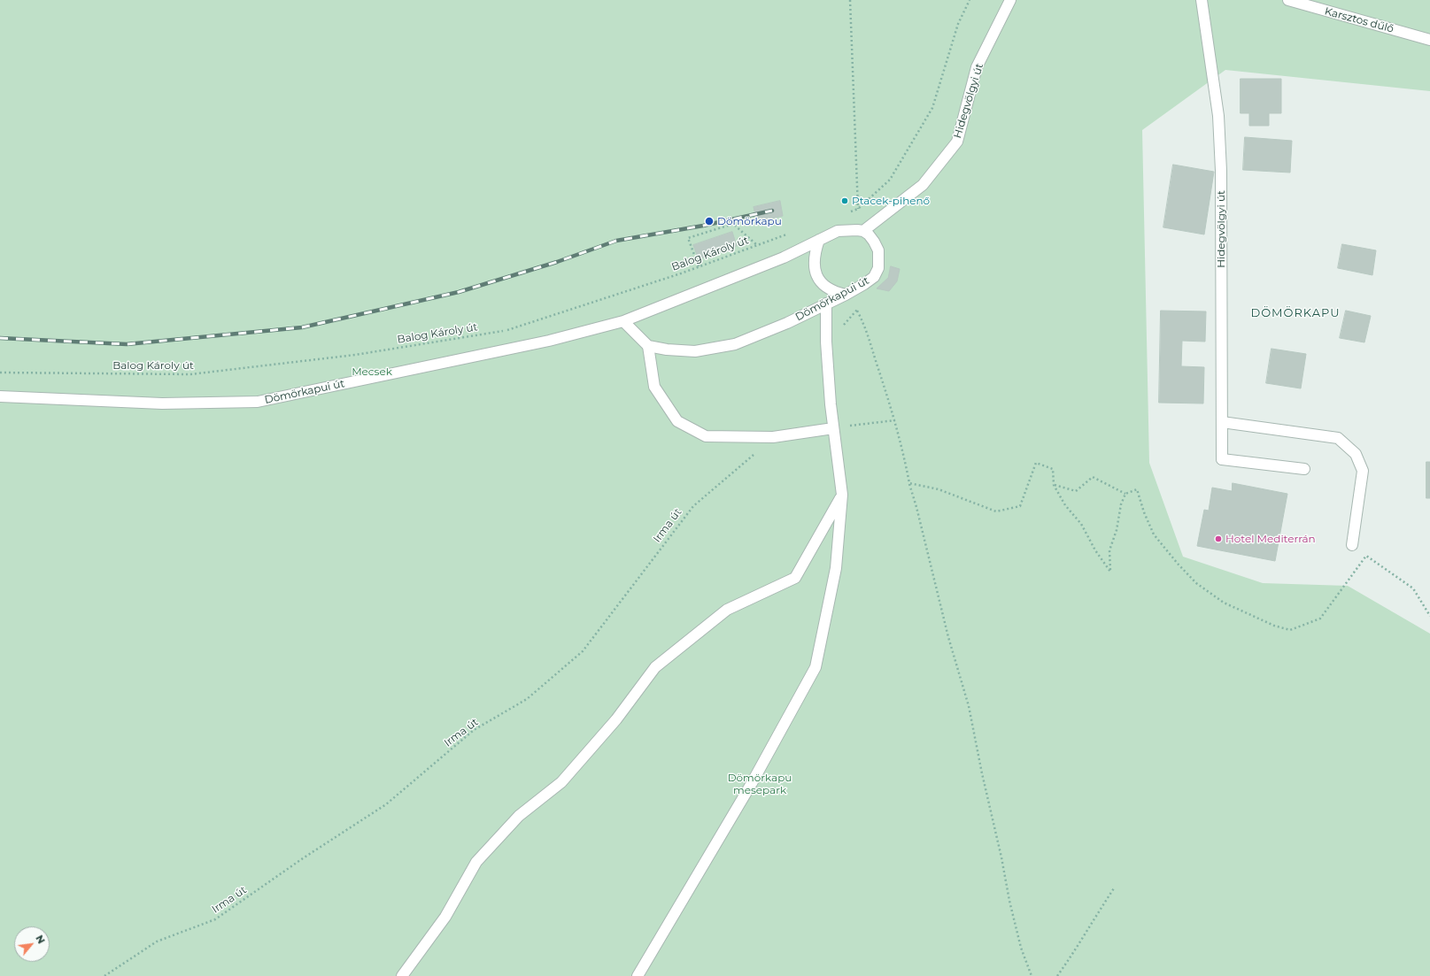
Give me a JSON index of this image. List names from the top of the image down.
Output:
{
  "streets": {
    "street": ["Karsztos dűlő", "Hidegvölgyi út", "Dömörkapui út"],
    "path": ["Balog Károly út", "Irma út"]
  },
  "crossings": [
    ["Hidegvölgyi út", "Dömörkapui út"]
  ],
  "districts": ["DÖMÖRKAPU"],
  "parks": ["Mecsek", "Dömörkapu mesepark"],
  "places": ["Ptacek-pihenő", "Dömörkapu", "Hotel Mediterrán"],
  "north": "top right"
}
